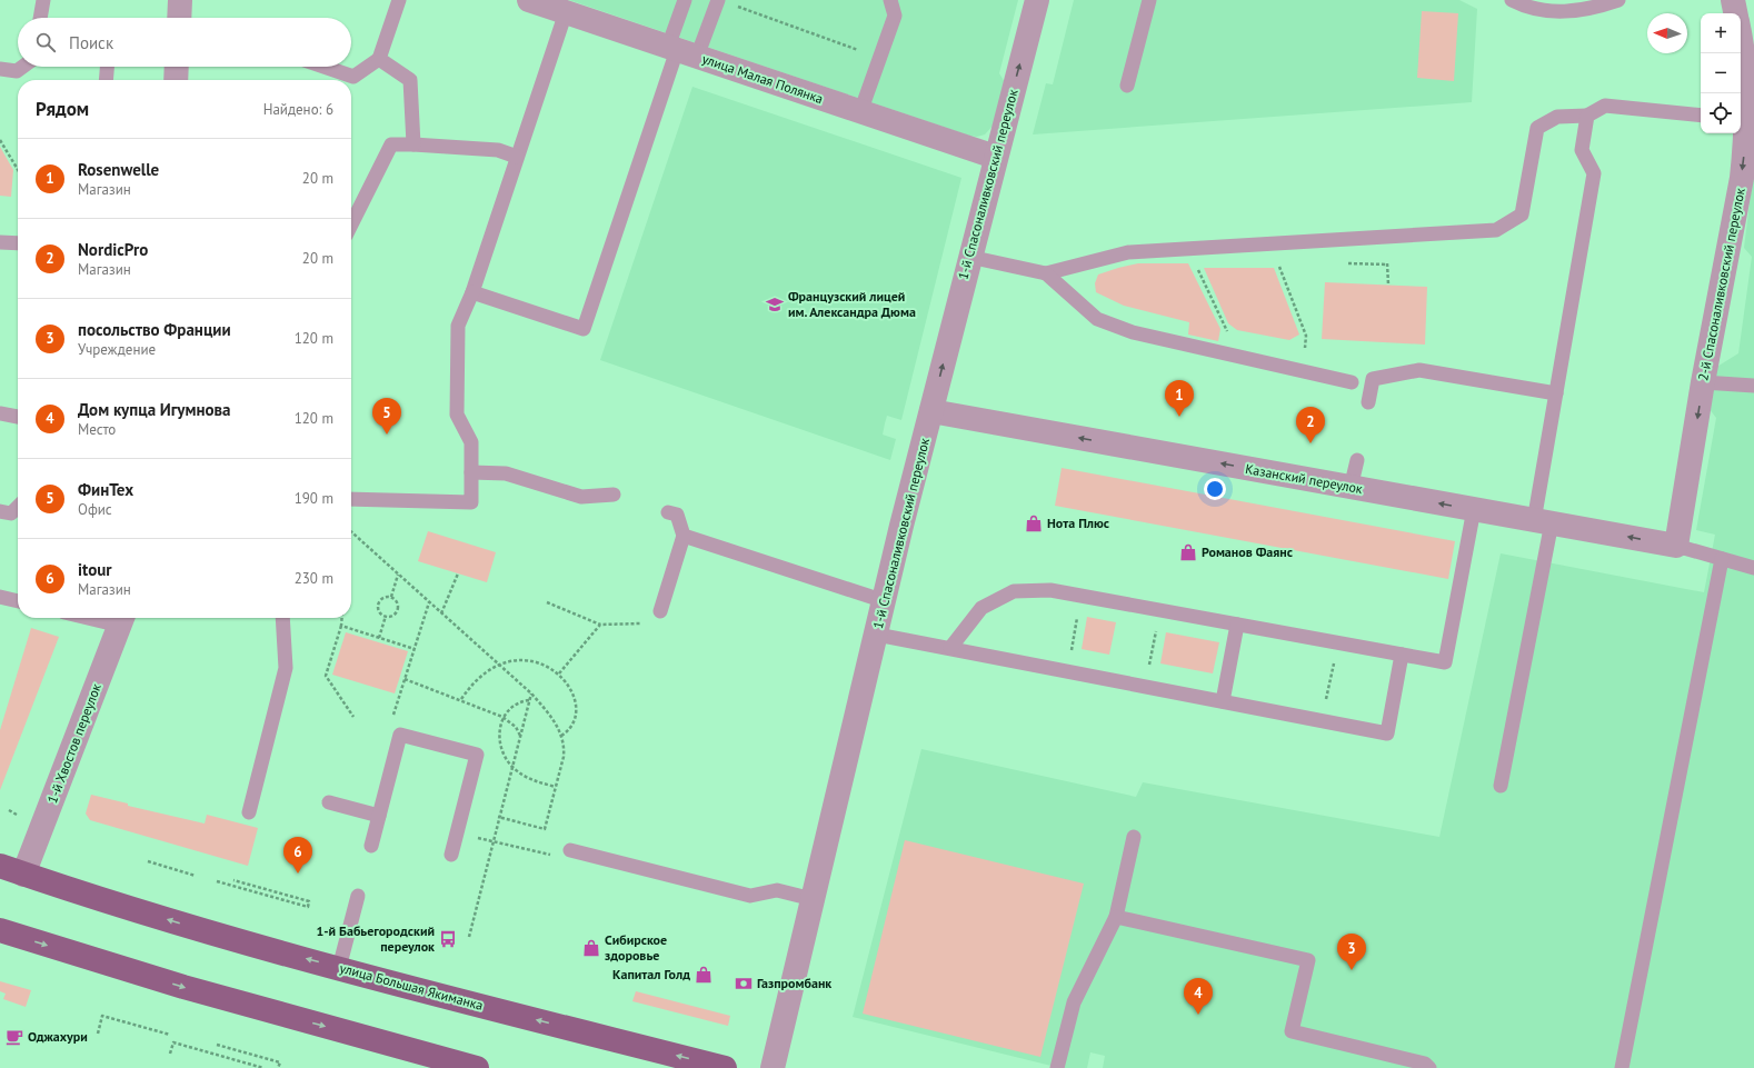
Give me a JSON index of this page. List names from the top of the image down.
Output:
{
  "streets": {
    "main road": ["улица Большая Якиманка"],
    "street": [
      "улица Малая Полянка",
      "1-й Спасоналивковский переулок",
      "2-й Спасоналивковский переулок",
      "Казанский переулок",
      "1-й Хвостов переулок"
    ]
  },
  "crossings": [
    ["улица Малая Полянка", "1-й Спасоналивковский переулок"],
    ["1-й Спасоналивковский переулок", "Казанский переулок"],
    ["2-й Спасоналивковский переулок", "Казанский переулок"],
    ["1-й Хвостов переулок", "улица Большая Якиманка"]
  ],
  "one_way": ["2-й Спасоналивковский переулок", "Казанский переулок"],
  "places": {
    "school or university": ["Французский лицей им. Александра Дюма"],
    "shop": [
      "Нота Плюс",
      "Романов Фаянс",
      "Сибирское здоровье",
      "Капитал Голд"
    ],
    "bus stop": ["1-й Бабьегородский переулок"],
    "bank": ["Газпромбанк"],
    "cafe": ["Оджахури"]
  },
  "north": "left",
  "page": {
    "map_buttons": ["+", "−"],
    "search": "Поиск",
    "heading": ["Рядом", "Найдено: 6"],
    "list": [
      {
        "mark": "1",
        "name": "Rosenwelle",
        "note": "Магазин",
        "value": "20 m"
      },
      {
        "mark": "2",
        "name": "NordicPro",
        "note": "Магазин",
        "value": "20 m"
      },
      {
        "mark": "3",
        "name": "посольство Франции",
        "note": "Учреждение",
        "value": "120 m"
      },
      {
        "mark": "4",
        "name": "Дом купца Игумнова",
        "note": "Место",
        "value": "120 m"
      },
      {
        "mark": "5",
        "name": "ФинТех",
        "note": "Офис",
        "value": "190 m"
      },
      {
        "mark": "6",
        "name": "itour",
        "note": "Магазин",
        "value": "230 m"
      }
    ],
    "pins": [
      "1",
      "5",
      "2",
      "6",
      "3",
      "4"
    ]
  }
}
